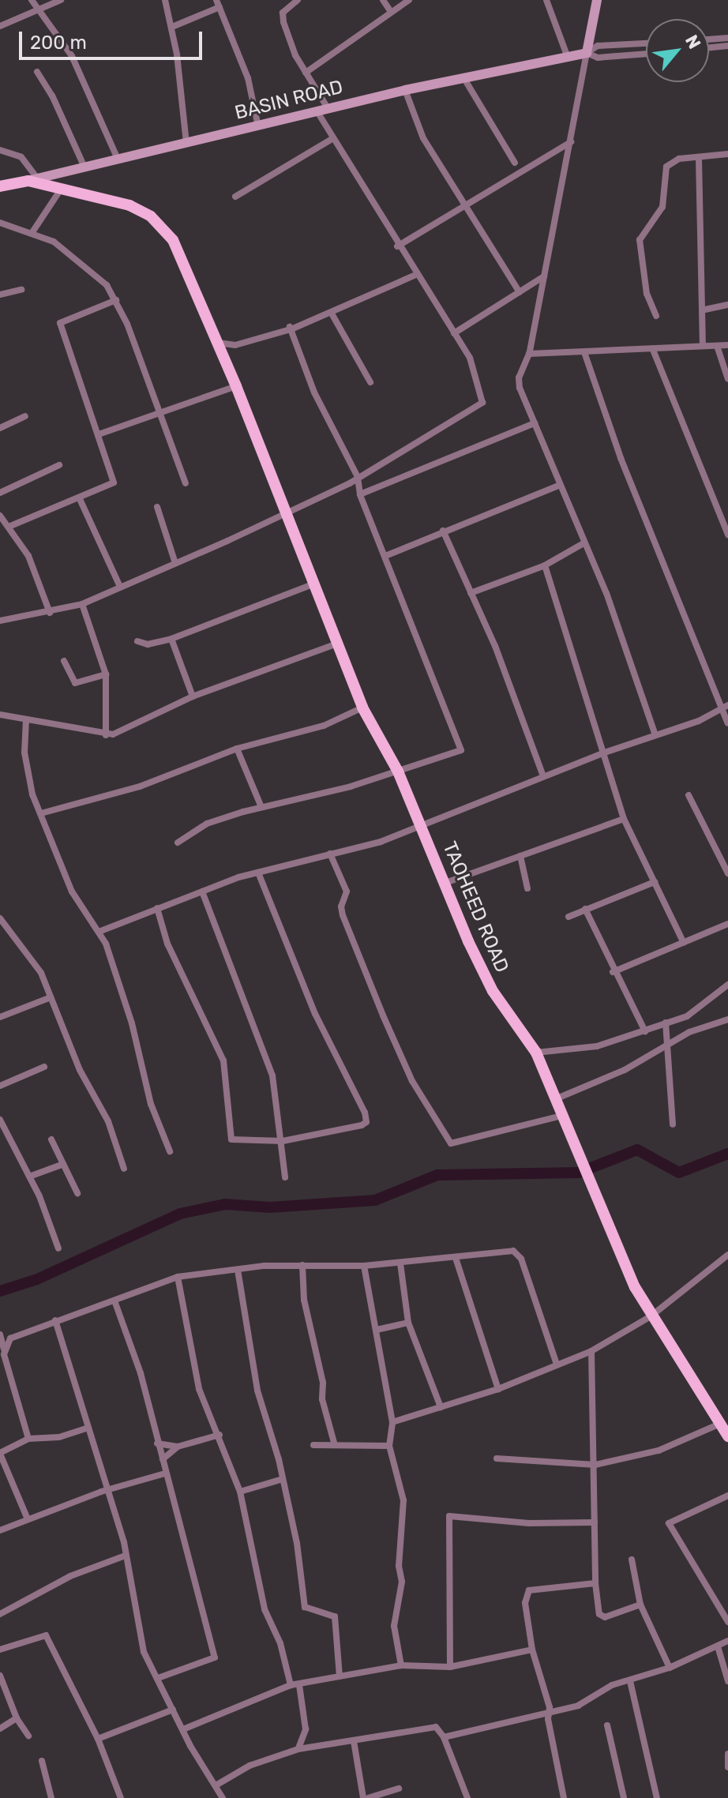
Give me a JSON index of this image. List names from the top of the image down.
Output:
{
  "streets": {
    "main road": ["BASIN ROAD", "TAOHEED ROAD"]
  },
  "crossings": [
    ["BASIN ROAD", "TAOHEED ROAD"]
  ],
  "scale_bar": "200 m",
  "north": "top right"
}
